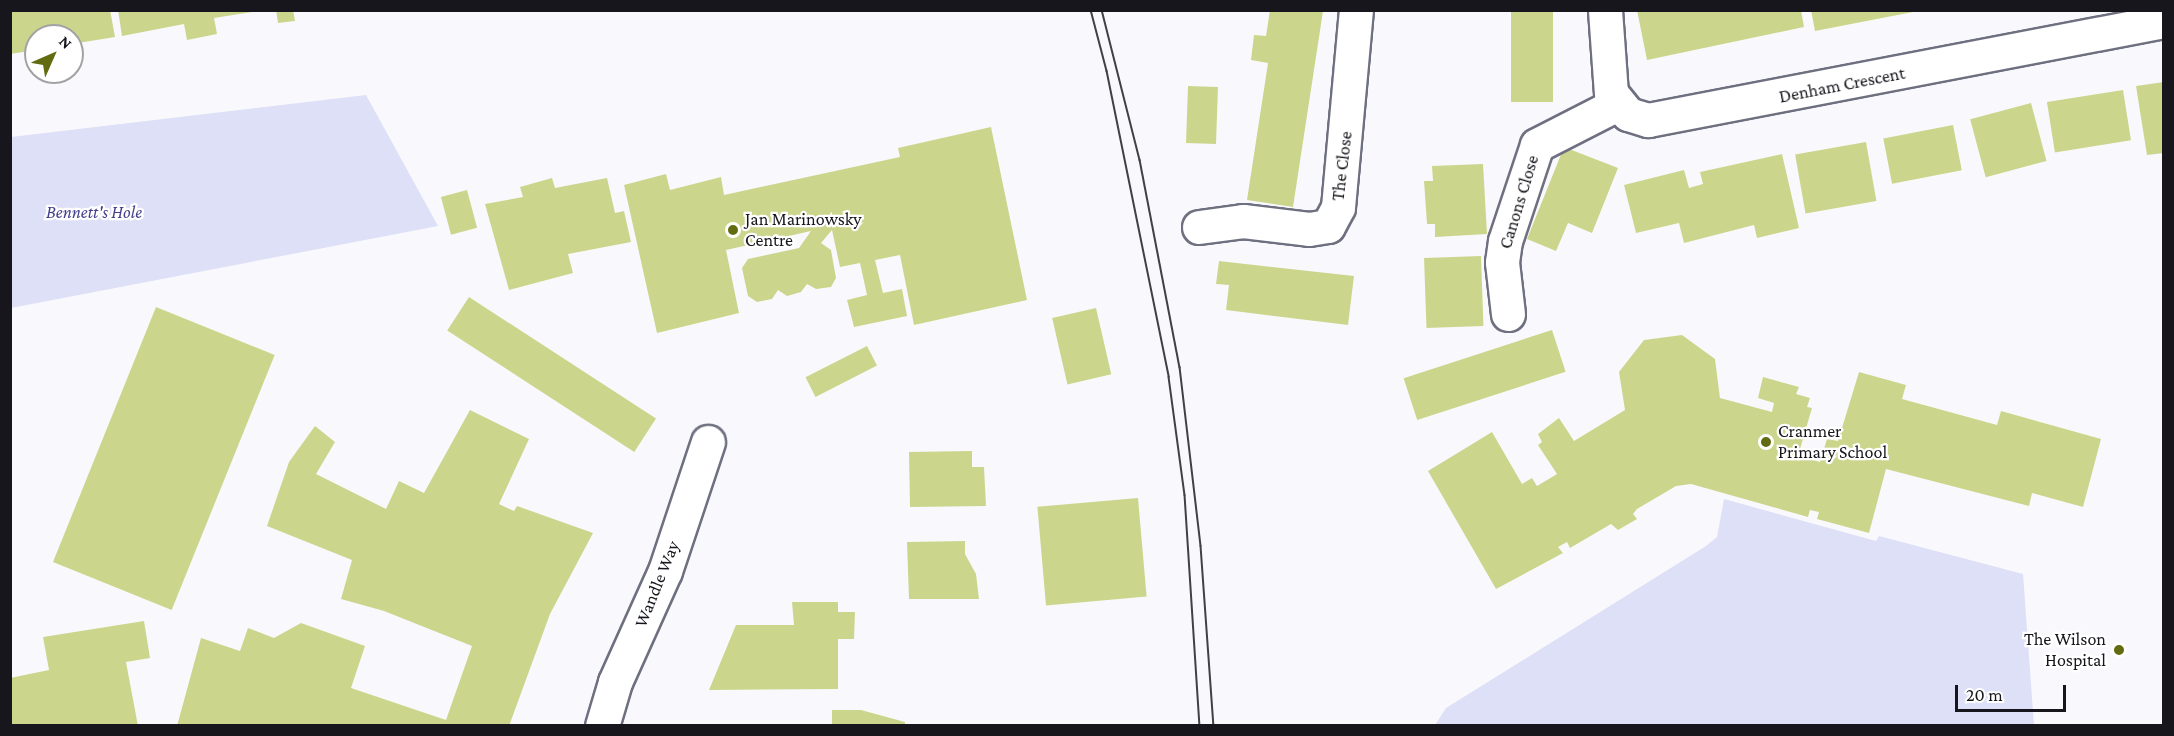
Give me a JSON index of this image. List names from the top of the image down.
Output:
{
  "streets": {
    "street": [
      "Denham Crescent",
      "The Close",
      "Canons Close",
      "Wandle Way"
    ]
  },
  "crossings": [
    ["Denham Crescent", "Canons Close"]
  ],
  "parks": ["Bennett's Hole"],
  "places": ["Jan Marinowsky Centre", "Cranmer Primary School", "The Wilson Hospital"],
  "scale_bar": "20 m",
  "north": "top right"
}
